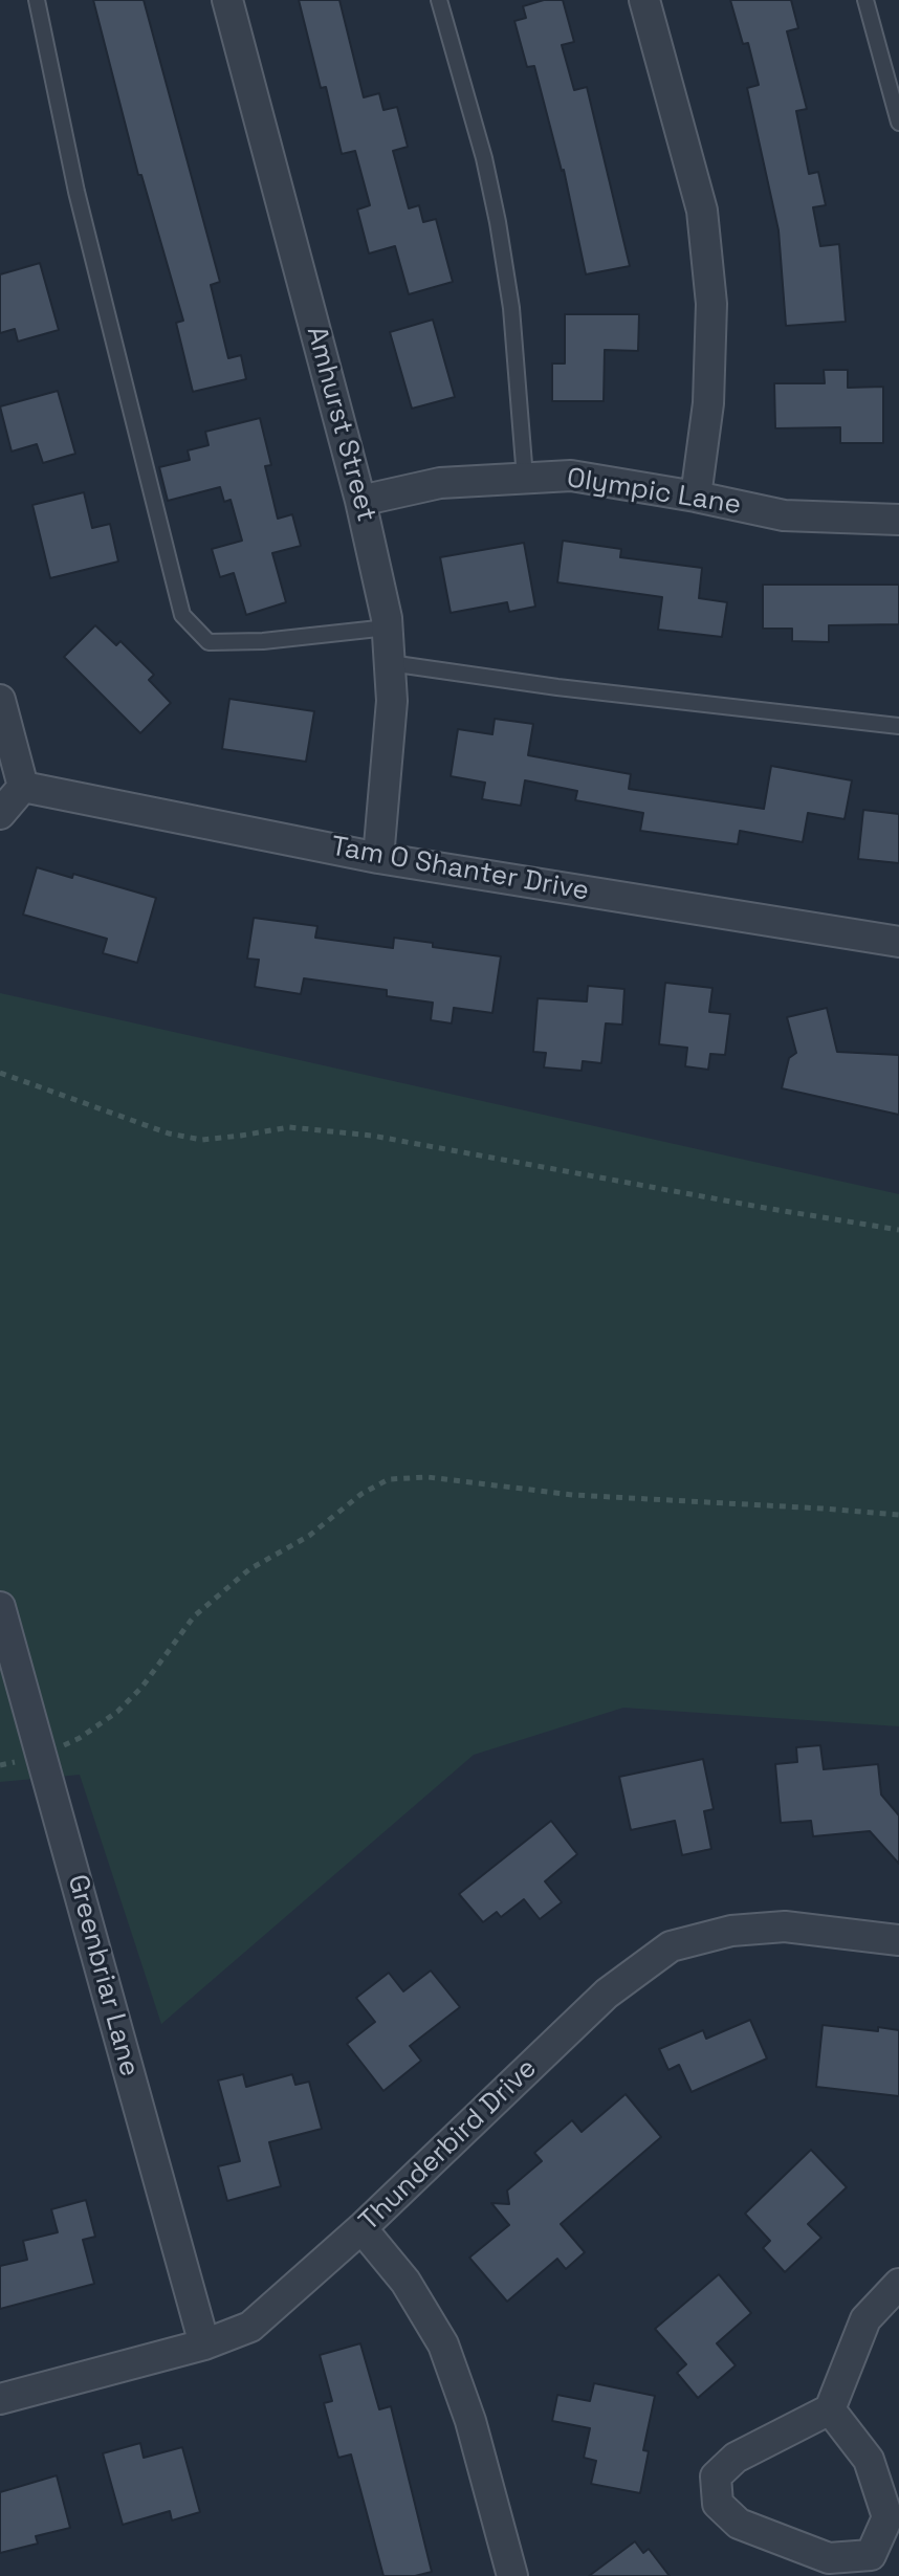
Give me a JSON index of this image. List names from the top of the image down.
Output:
{
  "streets": {
    "street": [
      "Amhurst Street",
      "Olympic Lane",
      "Tam O Shanter Drive",
      "Greenbriar Lane",
      "Thunderbird Drive"
    ]
  },
  "crossings": [
    ["Amhurst Street", "Olympic Lane"],
    ["Amhurst Street", "Tam O Shanter Drive"],
    ["Greenbriar Lane", "Thunderbird Drive"]
  ]
}
